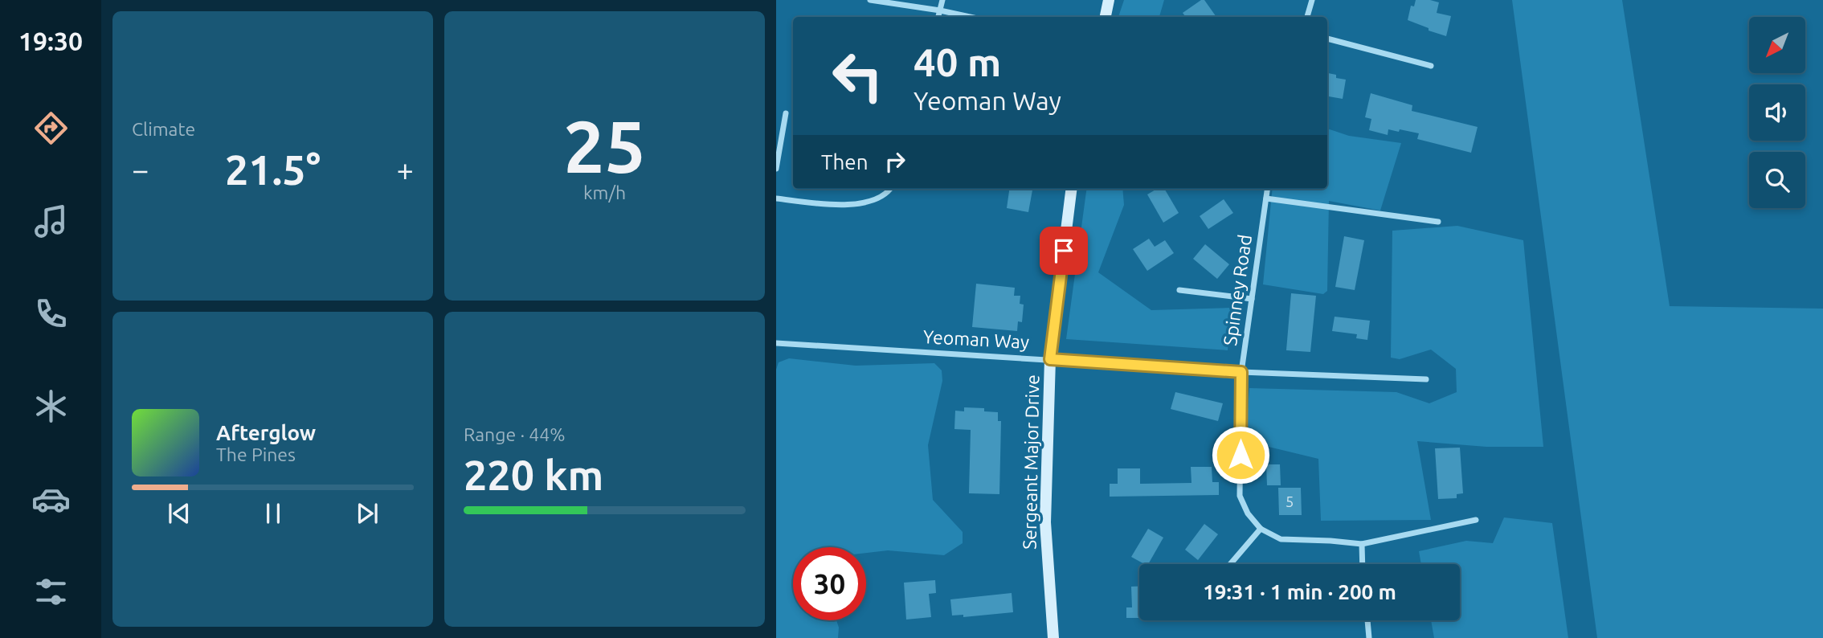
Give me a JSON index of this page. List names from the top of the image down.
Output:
{
  "streets": {
    "street": ["Spinney Road", "Yeoman Way", "Sergeant Major Drive"]
  },
  "crossings": [
    ["Spinney Road", "Yeoman Way"],
    ["Yeoman Way", "Sergeant Major Drive"]
  ],
  "house_numbers": ["5"],
  "north": "bottom left",
  "page": {
    "tabs": "19:30",
    "tile": [
      "Climate",
      ["25", "km/h"],
      ["Range · 44%", "220 km"]
    ],
    "turn": ["40 m", "Yeoman Way"],
    "then": "Then",
    "heat": ["−", "21.5°", "+"],
    "song": ["Afterglow", "The Pines"],
    "limit": "30",
    "trip": "19:31 · 1 min · 200 m"
  }
}
